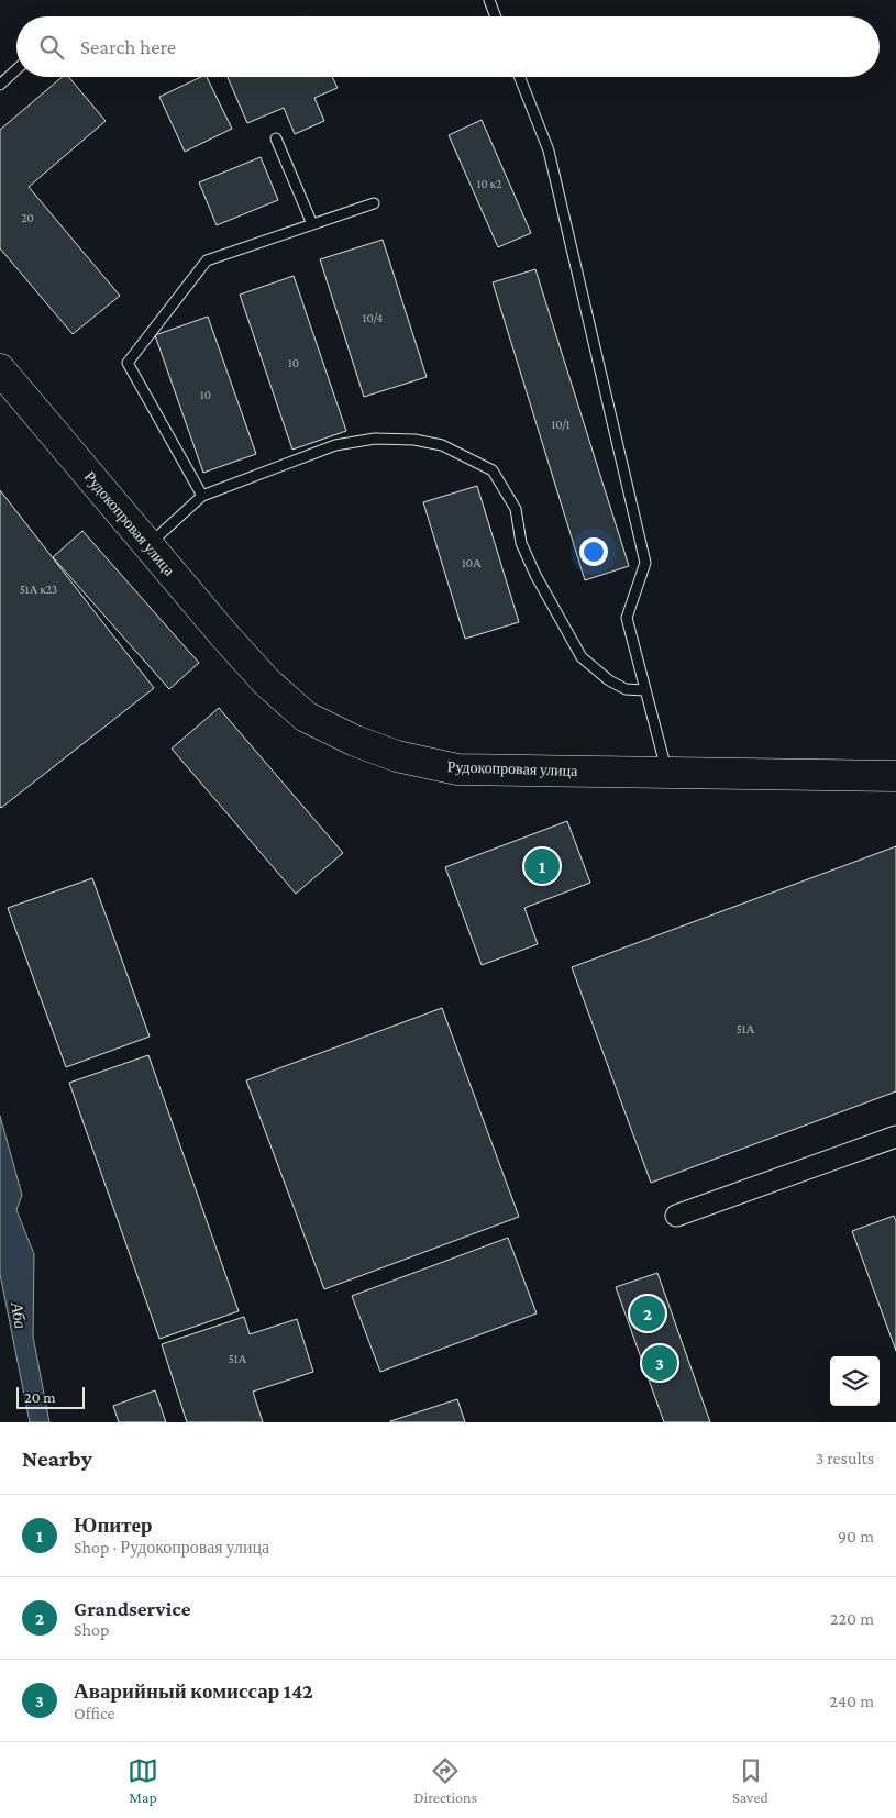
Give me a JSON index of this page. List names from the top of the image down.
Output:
{
  "streets": {
    "main road": ["Рудокопровая улица"]
  },
  "water": ["Аба"],
  "house_numbers": [
    "10 к2",
    "20",
    "10/4",
    "10",
    "10",
    "10/1",
    "10А",
    "51А к23",
    "51А",
    "51А"
  ],
  "scale_bar": "20 m",
  "page": {
    "search": "Search here",
    "pins": ["1", "2", "3"],
    "scale": "20 m",
    "heading": ["Nearby", "3 results"],
    "list": [
      {
        "mark": "1",
        "name": "Юпитер",
        "note": "Shop · Рудокопровая улица",
        "value": "90 m"
      },
      {
        "mark": "2",
        "name": "Grandservice",
        "note": "Shop",
        "value": "220 m"
      },
      {
        "mark": "3",
        "name": "Аварийный комиссар 142",
        "note": "Office",
        "value": "240 m"
      }
    ],
    "nav": ["Map", "Directions", "Saved"]
  }
}
